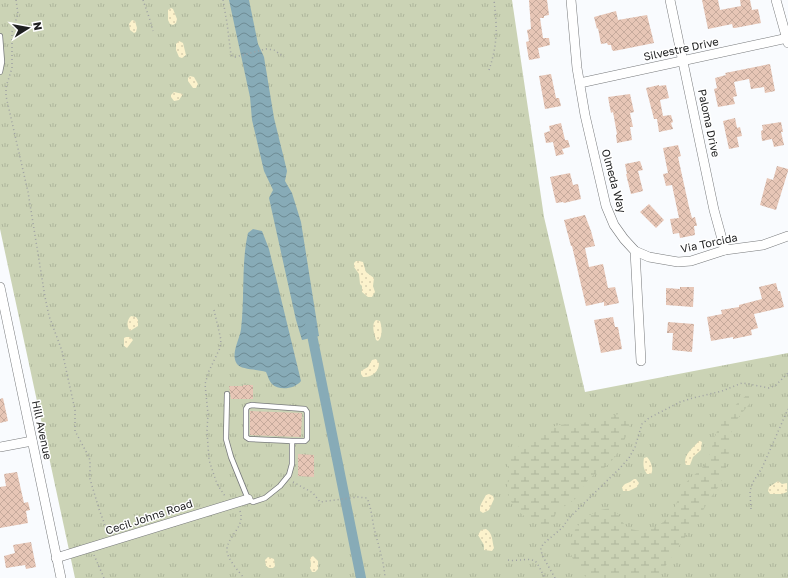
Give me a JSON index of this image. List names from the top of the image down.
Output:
{
  "streets": {
    "street": [
      "Silvestre Drive",
      "Paloma Drive",
      "Olmeda Way",
      "Via Torcida",
      "Hill Avenue",
      "Cecil Johns Road"
    ]
  },
  "crossings": [
    ["Silvestre Drive", "Paloma Drive"],
    ["Silvestre Drive", "Olmeda Way"],
    ["Paloma Drive", "Via Torcida"],
    ["Olmeda Way", "Via Torcida"],
    ["Hill Avenue", "Cecil Johns Road"]
  ],
  "north": "right"
}
